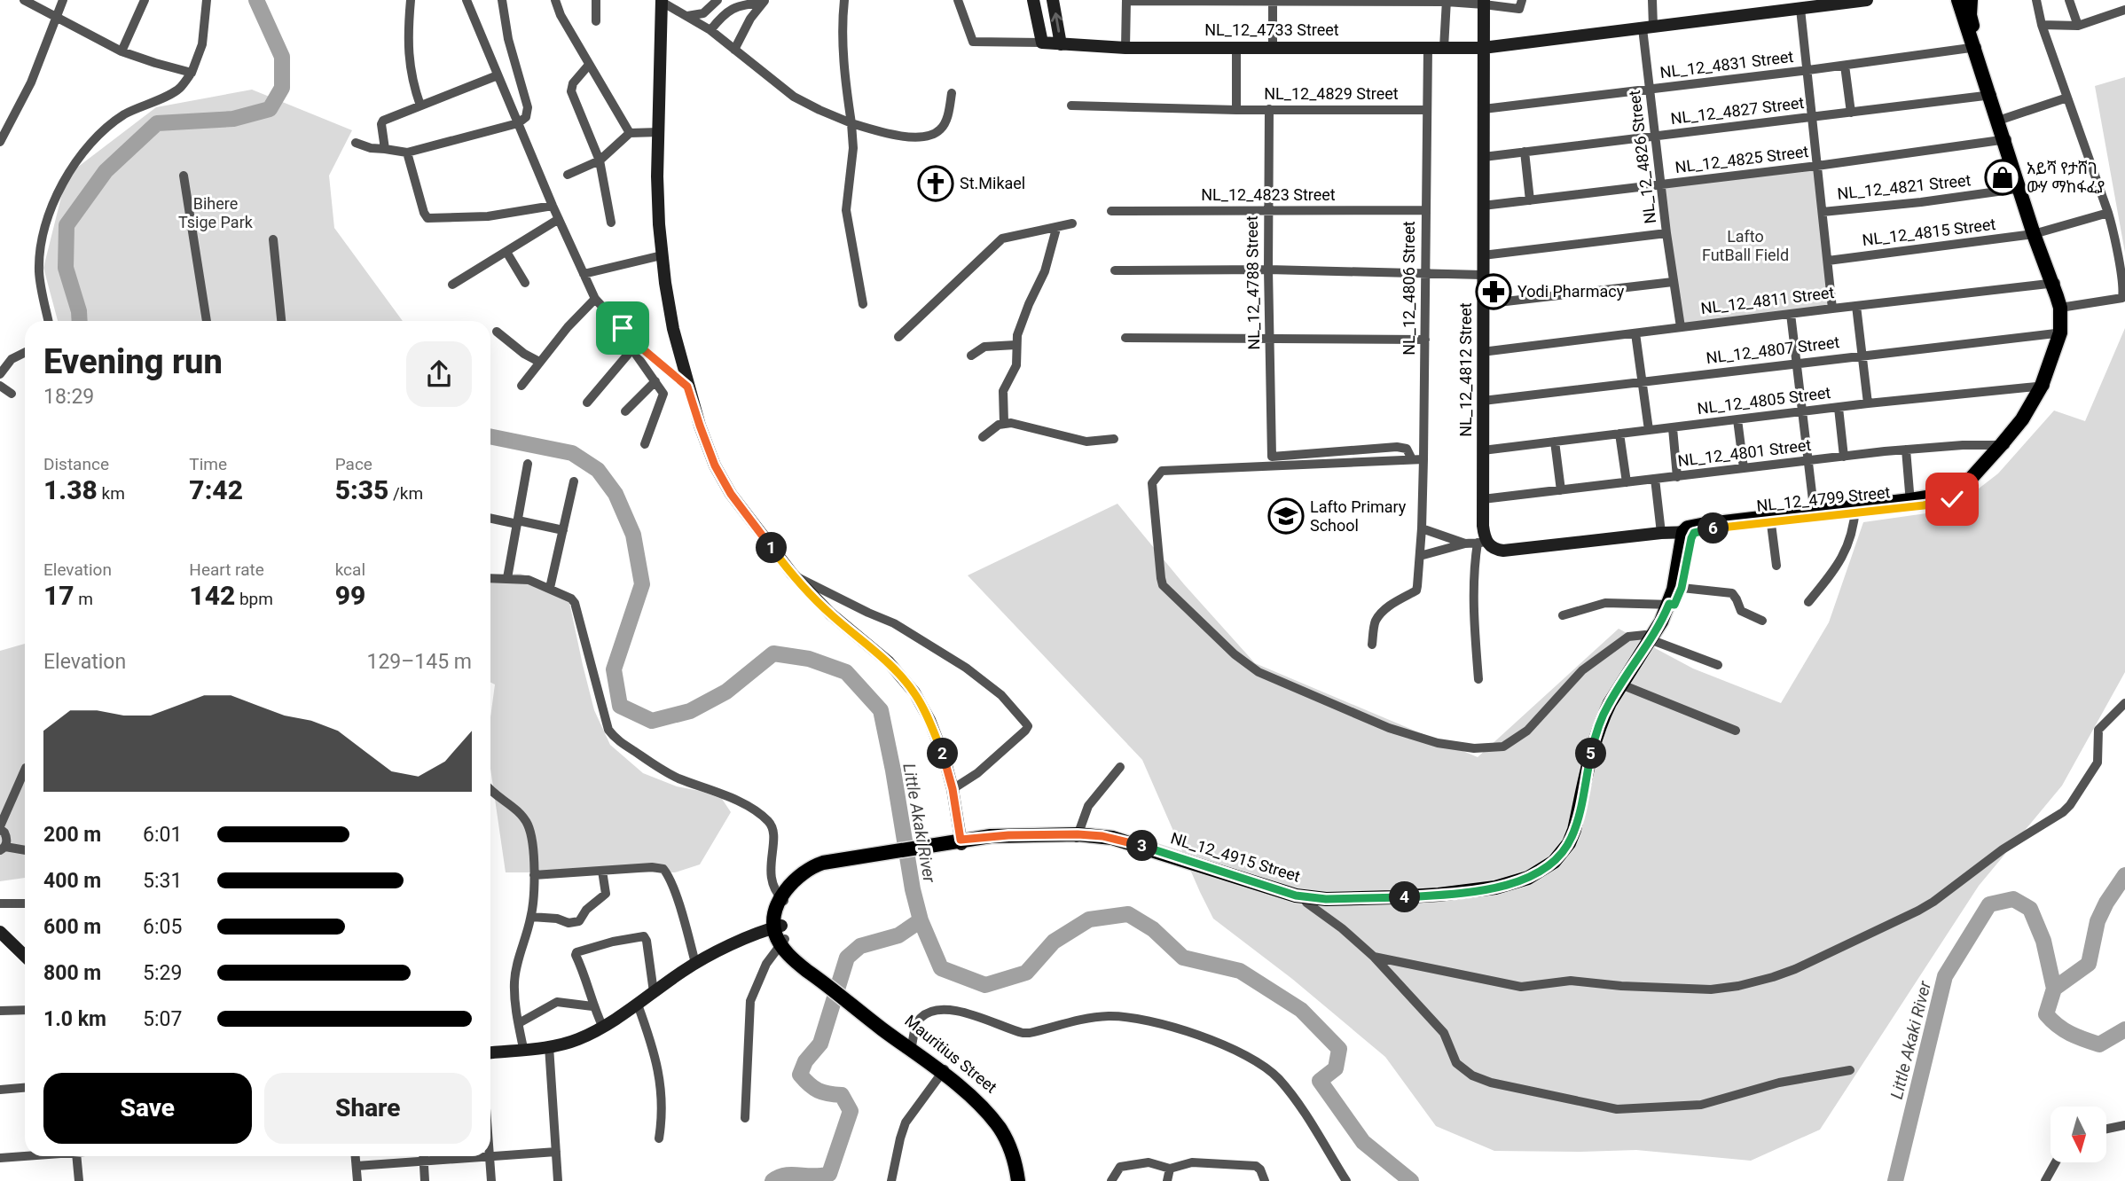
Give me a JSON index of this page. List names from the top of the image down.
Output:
{
  "streets": {
    "main road": ["NL_12_4799 Street", "NL_12_4915 Street", "Mauritius Street"],
    "street": [
      "NL_12_4733 Street",
      "NL_12_4831 Street",
      "NL_12_4829 Street",
      "NL_12_4827 Street",
      "NL_12_4826 Street",
      "NL_12_4825 Street",
      "NL_12_4821 Street",
      "NL_12_4823 Street",
      "NL_12_4815 Street",
      "NL_12_4788 Street",
      "NL_12_4806 Street",
      "NL_12_4811 Street",
      "NL_12_4807 Street",
      "NL_12_4812 Street",
      "NL_12_4805 Street",
      "NL_12_4801 Street"
    ]
  },
  "crossings": [
    ["NL_12_4733 Street", "NL_12_4826 Street"],
    ["NL_12_4733 Street", "NL_12_4806 Street"],
    ["NL_12_4733 Street", "NL_12_4812 Street"],
    ["NL_12_4831 Street", "NL_12_4826 Street"],
    ["NL_12_4831 Street", "NL_12_4812 Street"],
    ["NL_12_4829 Street", "NL_12_4788 Street"],
    ["NL_12_4829 Street", "NL_12_4806 Street"],
    ["NL_12_4827 Street", "NL_12_4826 Street"],
    ["NL_12_4827 Street", "NL_12_4812 Street"],
    ["NL_12_4826 Street", "NL_12_4825 Street"],
    ["NL_12_4826 Street", "NL_12_4811 Street"],
    ["NL_12_4825 Street", "NL_12_4812 Street"],
    ["NL_12_4823 Street", "NL_12_4788 Street"],
    ["NL_12_4823 Street", "NL_12_4806 Street"],
    ["NL_12_4806 Street", "NL_12_4799 Street"],
    ["NL_12_4811 Street", "NL_12_4812 Street"],
    ["NL_12_4807 Street", "NL_12_4812 Street"],
    ["NL_12_4812 Street", "NL_12_4805 Street"],
    ["NL_12_4812 Street", "NL_12_4801 Street"],
    ["NL_12_4812 Street", "NL_12_4799 Street"],
    ["NL_12_4801 Street", "NL_12_4799 Street"],
    ["NL_12_4799 Street", "NL_12_4915 Street"]
  ],
  "water": ["Little Akaki River"],
  "parks": ["Bihere Tsige Park", "Lafto FutBall Field"],
  "places": {
    "shop": ["አይሻ የታሸገ ውሃ ማከፋፈያ"],
    "church": ["St.Mikael"],
    "pharmacy": ["Yodi Pharmacy"],
    "school or university": ["Lafto Primary School"]
  },
  "north": "bottom",
  "page": {
    "heading": ["Evening run", "18:29"],
    "stats": [
      ["Distance", "1.38 km"],
      ["Time", "7:42"],
      ["Pace", "5:35 /km"],
      ["Elevation", "17 m"],
      ["Heart rate", "142 bpm"],
      ["kcal", "99"]
    ],
    "pins": [
      "6",
      "1",
      "2",
      "5",
      "3",
      "4"
    ],
    "chart": ["Elevation", "129–145 m"],
    "list": [
      {
        "name": "200 m",
        "note": "6:01"
      },
      {
        "name": "400 m",
        "note": "5:31"
      },
      {
        "name": "600 m",
        "note": "6:05"
      },
      {
        "name": "800 m",
        "note": "5:29"
      },
      {
        "name": "1.0 km",
        "note": "5:07"
      }
    ],
    "buttons": ["Save", "Share"]
  }
}
